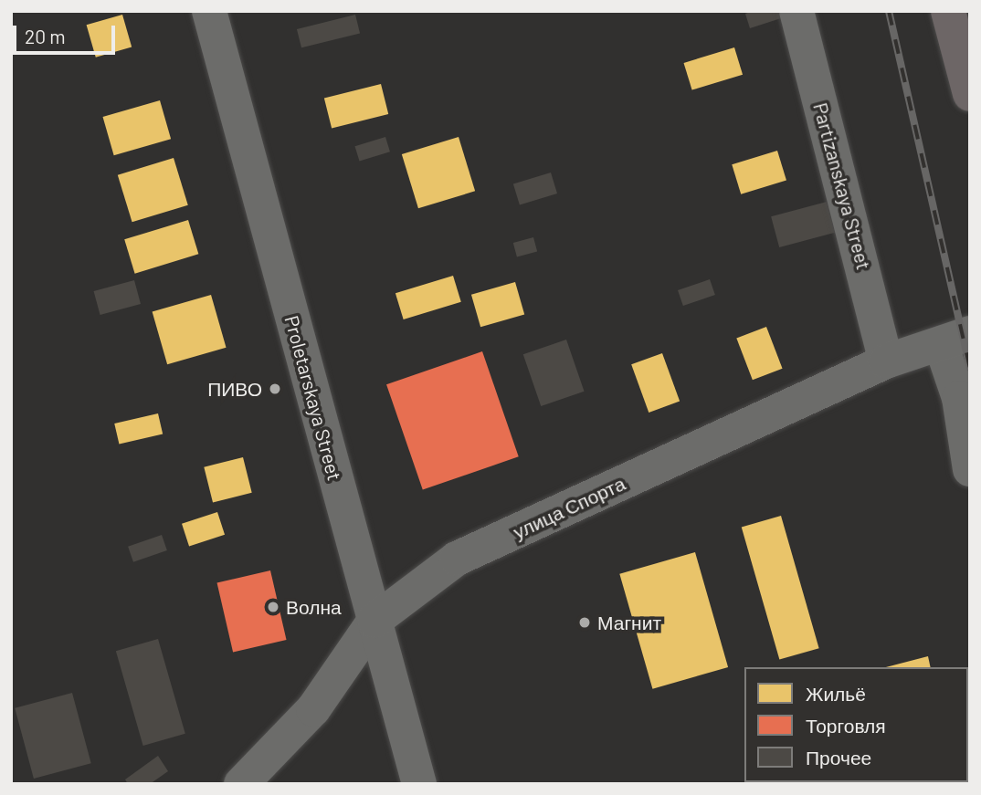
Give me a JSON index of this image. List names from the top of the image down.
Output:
{
  "streets": {
    "street": ["Partizanskaya Street", "Proletarskaya Street", "улица Спорта"]
  },
  "crossings": [
    ["Partizanskaya Street", "улица Спорта"],
    ["Proletarskaya Street", "улица Спорта"]
  ],
  "places": ["ПИВО", "Волна", "Магнит"],
  "legend": ["Жильё", "Торговля", "Прочее"],
  "scale_bar": "20 m"
}
